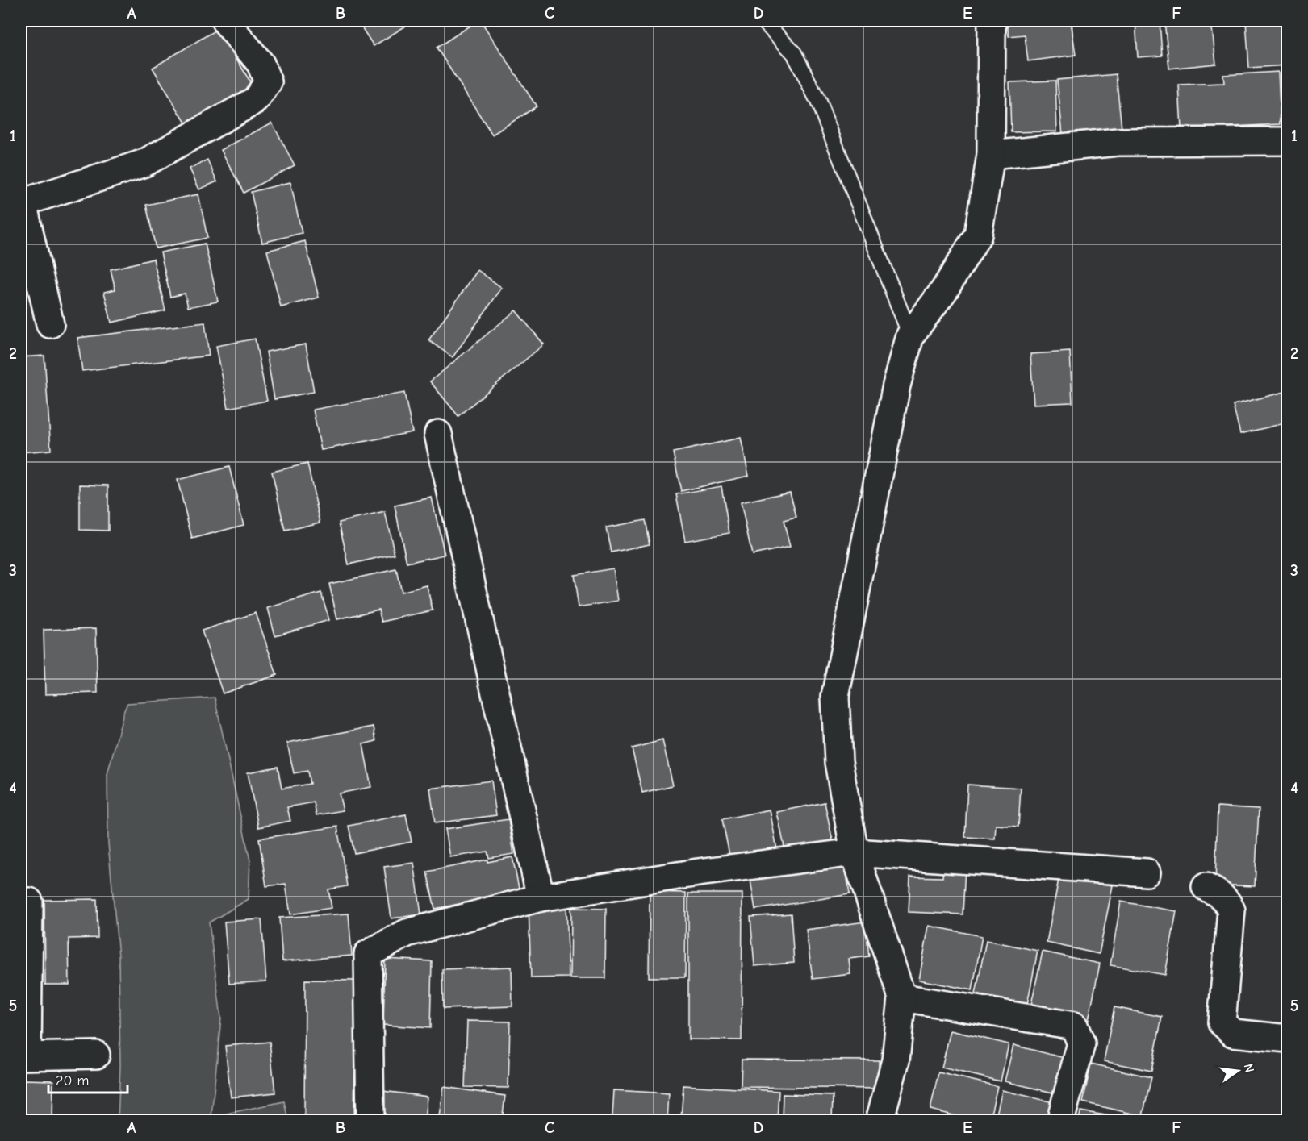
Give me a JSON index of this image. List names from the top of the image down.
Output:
{
  "scale_bar": "20 m",
  "north": "right",
  "grid": {
    "columns": [
      "A",
      "B",
      "C",
      "D",
      "E",
      "F"
    ],
    "rows": [
      "1",
      "2",
      "3",
      "4",
      "5"
    ]
  }
}
